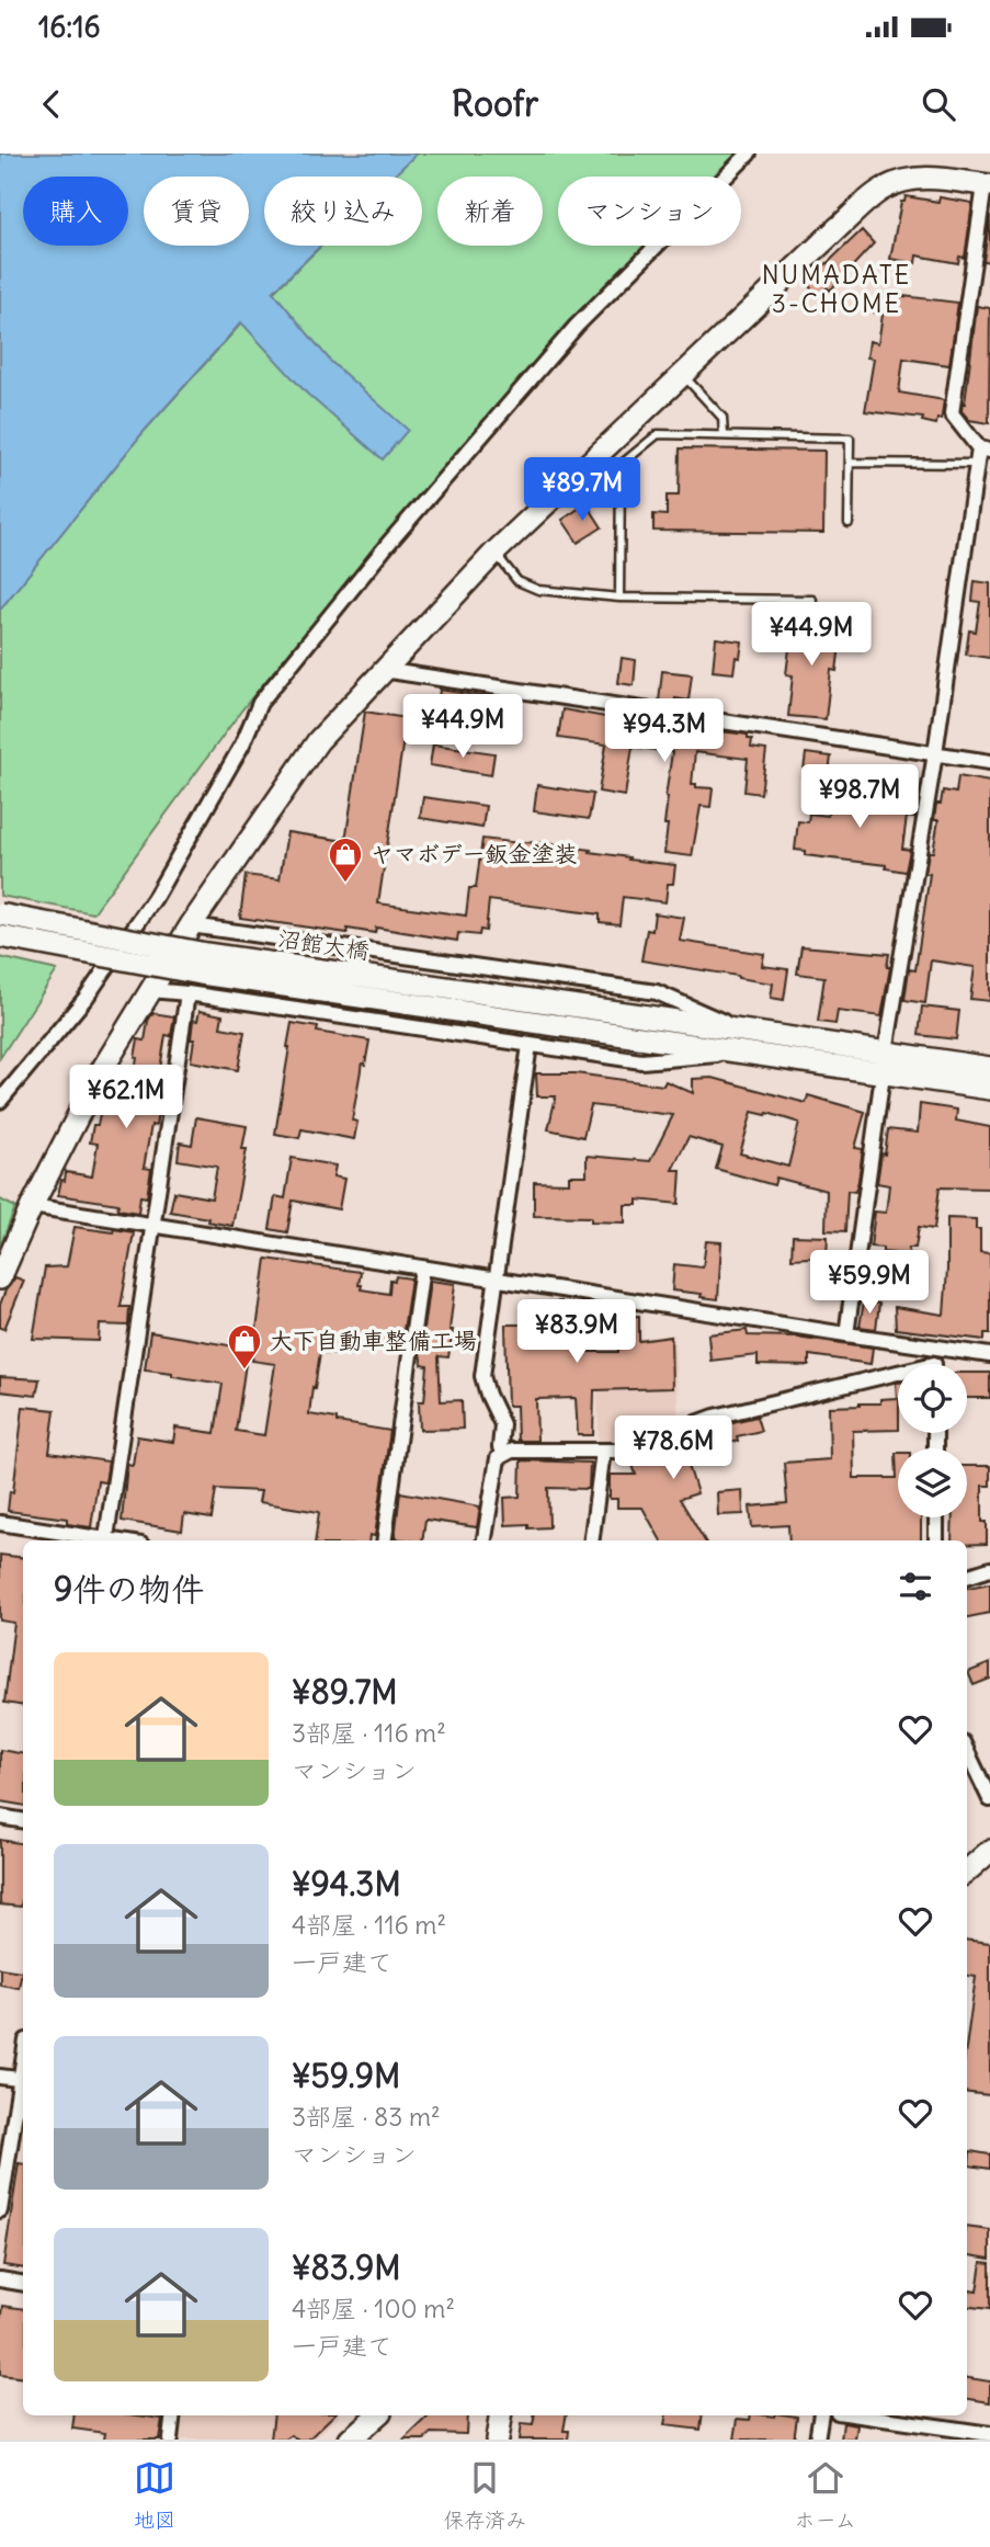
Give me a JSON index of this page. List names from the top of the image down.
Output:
{
  "streets": {
    "street": ["沼館大橋"]
  },
  "districts": ["NUMADATE 3-CHOME"],
  "places": {
    "shop": ["ヤマボデー鈑金塗装", "大下自動車整備工場"]
  },
  "page": {
    "status": "16:16",
    "header": "Roofr",
    "chip": [
      "購入",
      "賃貸",
      "絞り込み",
      "新着",
      "マンション"
    ],
    "price": [
      "¥89.7M",
      "¥44.9M",
      "¥44.9M",
      "¥94.3M",
      "¥98.7M",
      "¥62.1M",
      "¥59.9M",
      "¥83.9M",
      "¥78.6M"
    ],
    "heading": "9件の物件",
    "list": [
      {
        "name": "¥89.7M",
        "note": "3部屋 · 116 m² · マンション"
      },
      {
        "name": "¥94.3M",
        "note": "4部屋 · 116 m² · 一戸建て"
      },
      {
        "name": "¥59.9M",
        "note": "3部屋 · 83 m² · マンション"
      },
      {
        "name": "¥83.9M",
        "note": "4部屋 · 100 m² · 一戸建て"
      }
    ],
    "tabs": ["地図", "保存済み", "ホーム"]
  }
}
